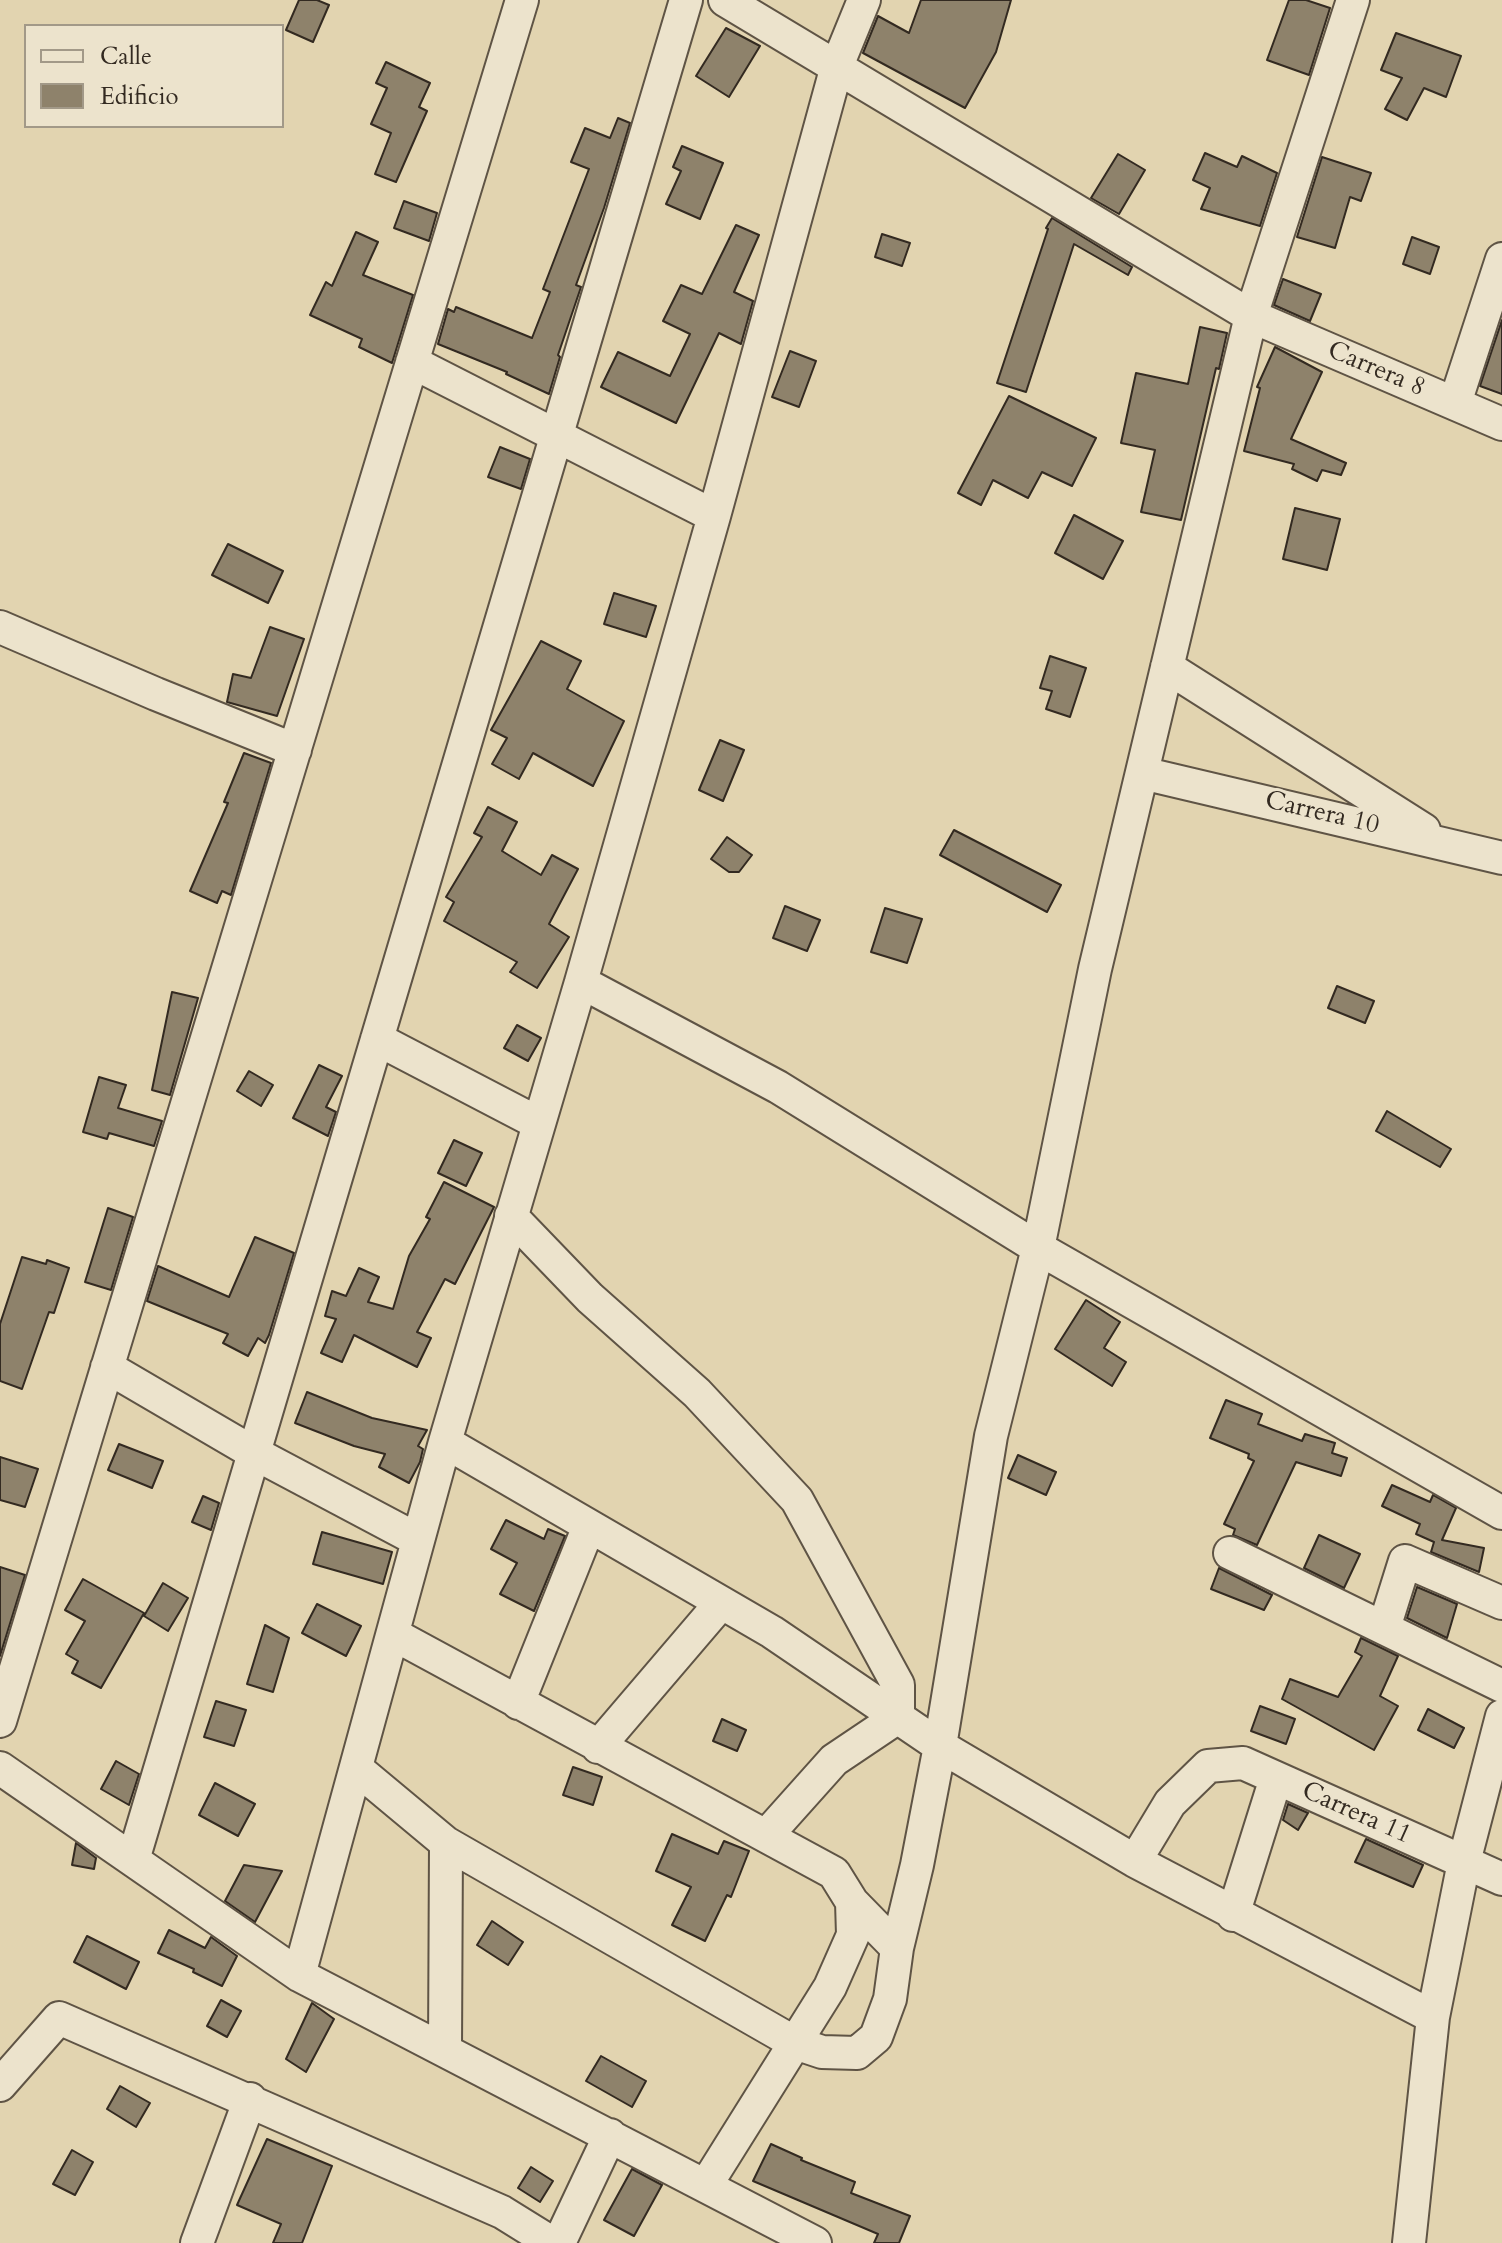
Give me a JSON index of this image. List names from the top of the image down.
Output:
{
  "streets": {
    "street": ["Carrera 8", "Carrera 10", "Carrera 11"]
  },
  "legend": ["Calle", "Edificio"]
}
